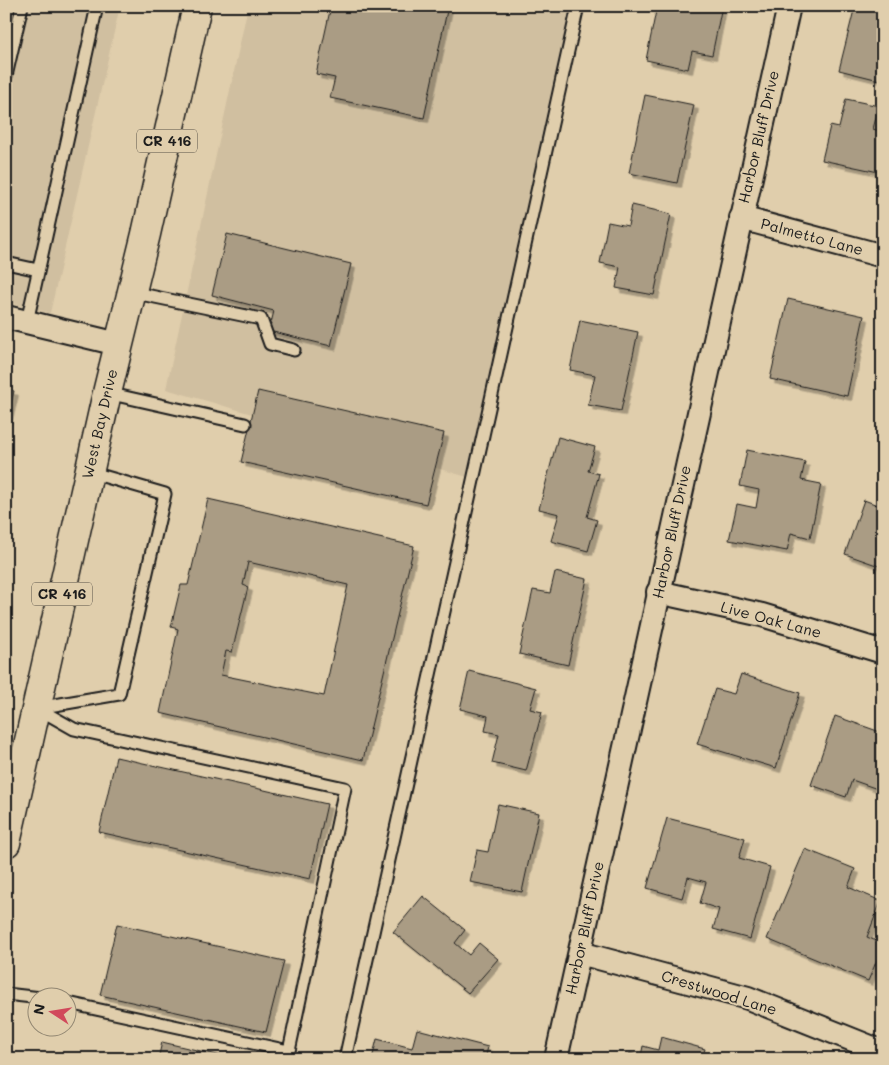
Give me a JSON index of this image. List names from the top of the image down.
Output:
{
  "streets": {
    "main road": ["CR 416", "West Bay Drive"],
    "street": [
      "Harbor Bluff Drive",
      "Palmetto Lane",
      "Live Oak Lane",
      "Crestwood Lane"
    ]
  },
  "crossings": [
    ["Harbor Bluff Drive", "Palmetto Lane"],
    ["Harbor Bluff Drive", "Live Oak Lane"],
    ["Harbor Bluff Drive", "Crestwood Lane"]
  ],
  "north": "left"
}
